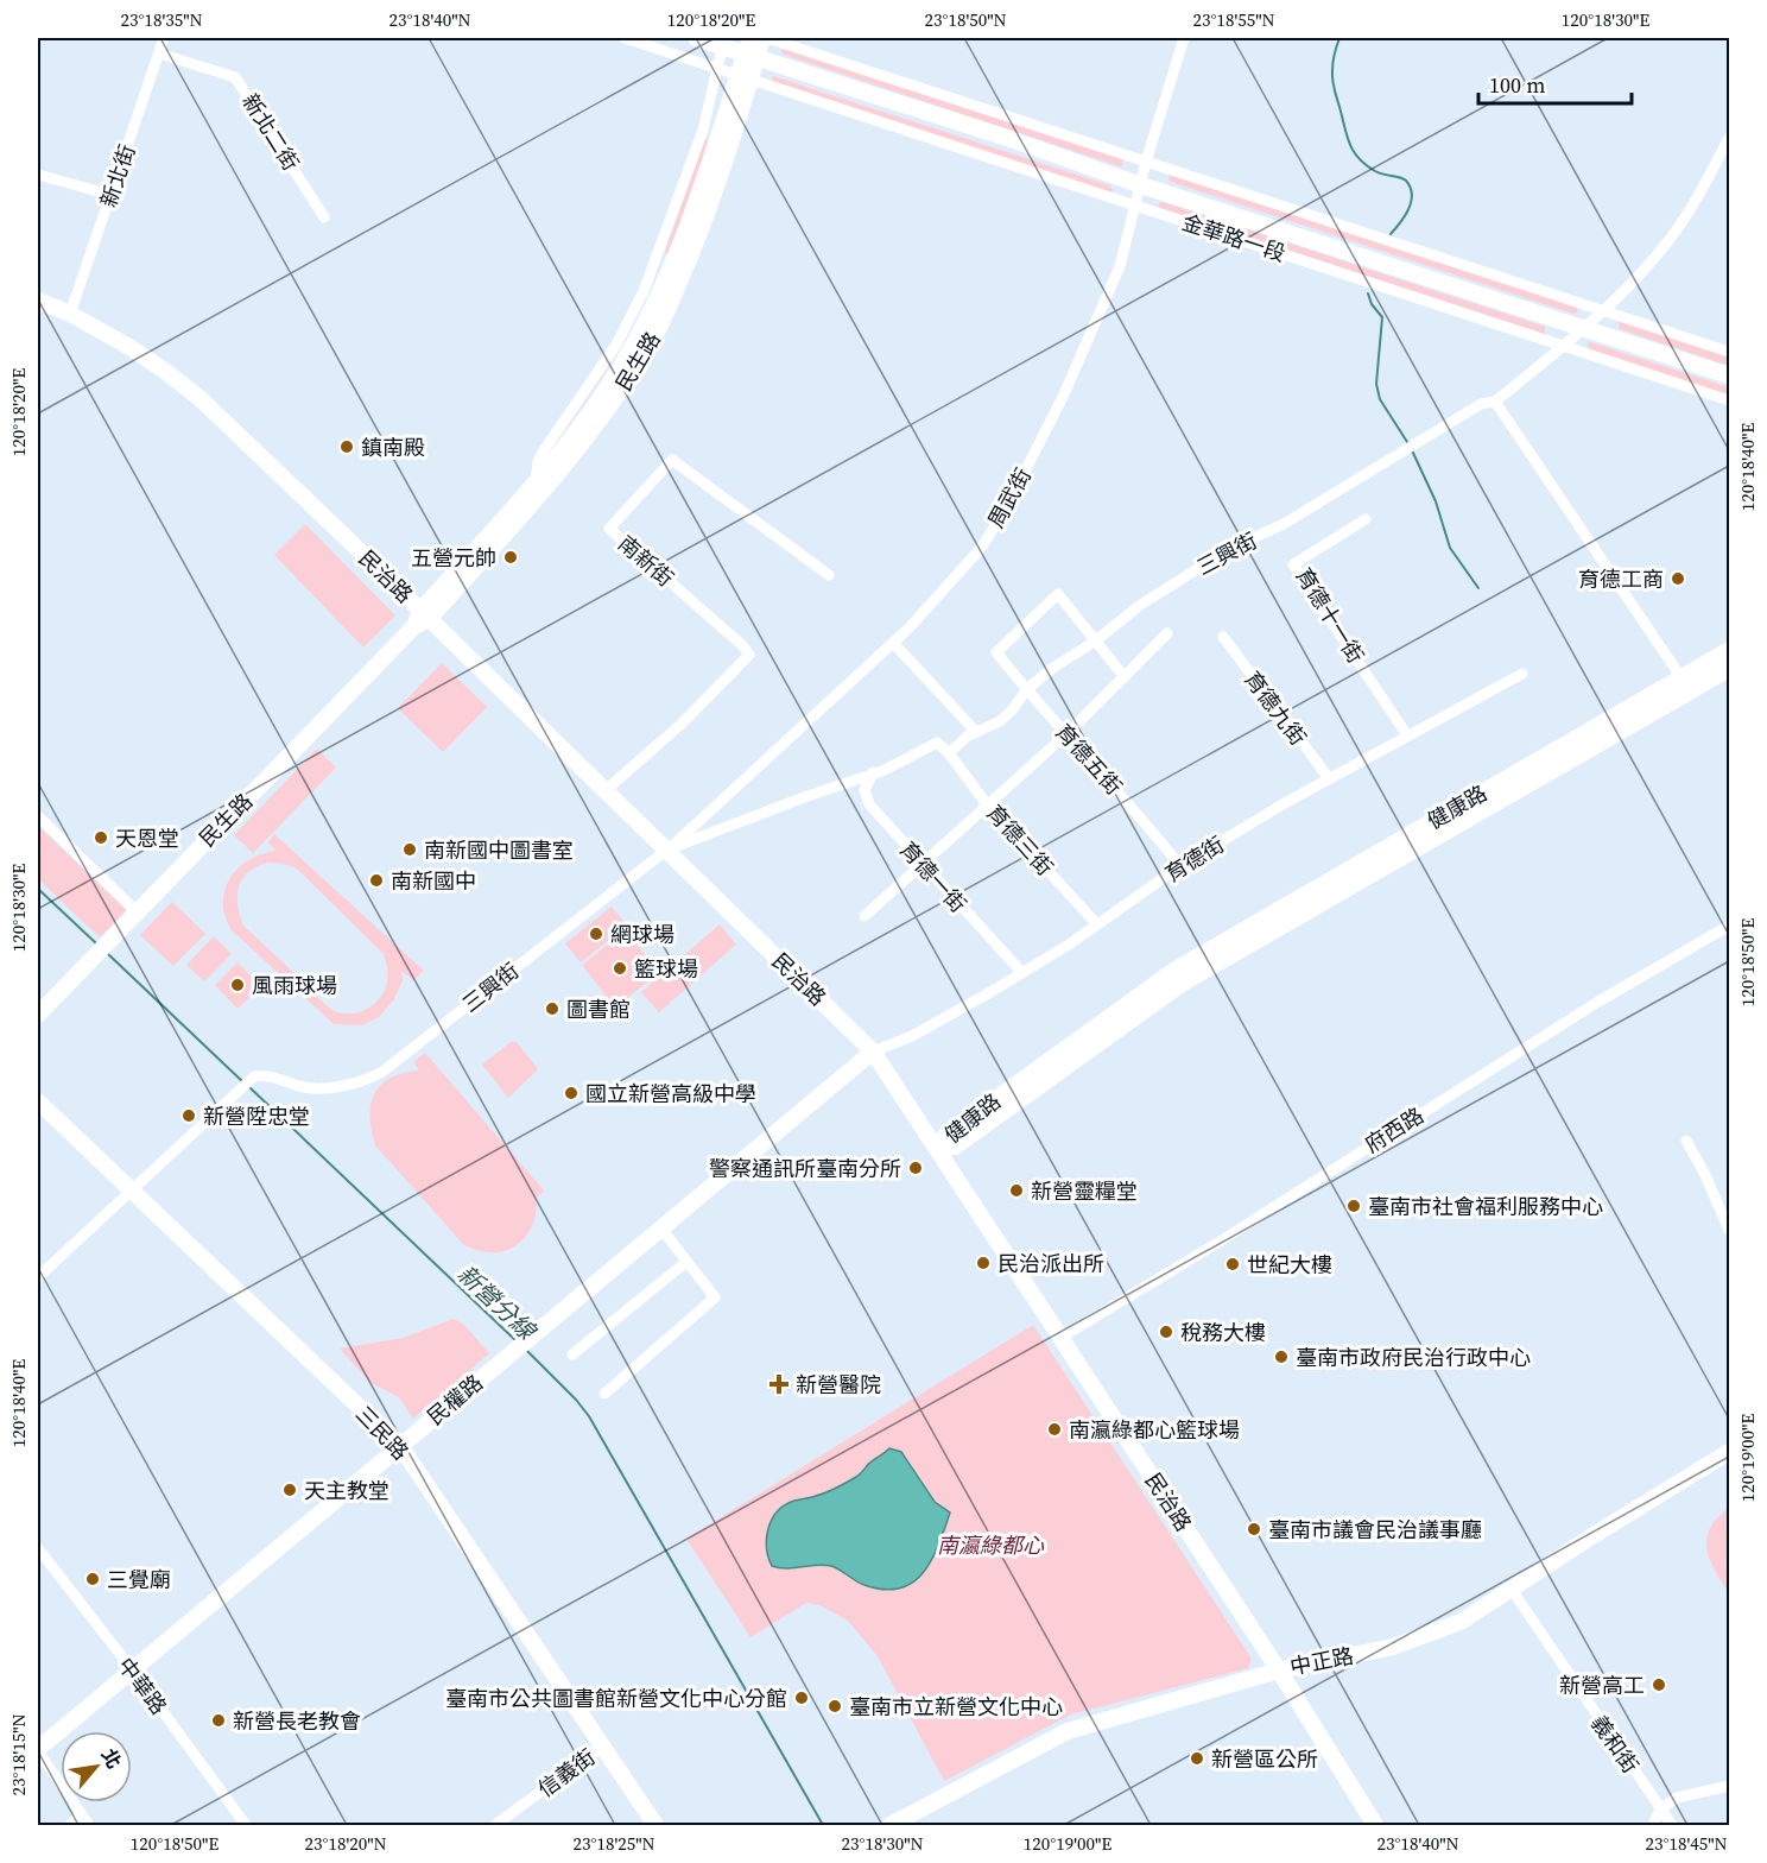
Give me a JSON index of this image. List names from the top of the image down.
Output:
{
  "streets": {
    "street": [
      "新北二街",
      "新北街",
      "金華路一段",
      "民生路",
      "周武街",
      "三興街",
      "南新街",
      "民治路",
      "育德十一街",
      "育德九街",
      "育德五街",
      "健康路",
      "育德三街",
      "育德街",
      "育德一街",
      "府西路",
      "民權路",
      "三民路",
      "中正路",
      "中華路",
      "義和街",
      "信義街"
    ]
  },
  "crossings": [
    ["新北二街", "新北街"],
    ["新北街", "民治路"],
    ["金華路一段", "民生路"],
    ["金華路一段", "周武街"],
    ["金華路一段", "三興街"],
    ["民生路", "民治路"],
    ["周武街", "三興街"],
    ["周武街", "民治路"],
    ["三興街", "民治路"],
    ["三興街", "育德五街"],
    ["三興街", "育德三街"],
    ["三興街", "育德一街"],
    ["三興街", "三民路"],
    ["南新街", "民治路"],
    ["民治路", "健康路"],
    ["民治路", "育德街"],
    ["民治路", "府西路"],
    ["民治路", "民權路"],
    ["民治路", "中正路"],
    ["育德十一街", "育德街"],
    ["育德九街", "育德街"],
    ["育德五街", "育德街"],
    ["育德三街", "育德街"],
    ["育德街", "育德一街"],
    ["育德街", "民權路"],
    ["民權路", "三民路"],
    ["民權路", "中華路"],
    ["三民路", "信義街"],
    ["中正路", "義和街"]
  ],
  "water": ["新營分線"],
  "parks": ["南瀛綠都心"],
  "places": {
    "other": [
      "鎮南殿",
      "五營元帥",
      "育德工商",
      "天恩堂",
      "南新國中圖書室",
      "南新國中",
      "網球場",
      "籃球場",
      "風雨球場",
      "圖書館",
      "國立新營高級中學",
      "新營陞忠堂",
      "警察通訊所臺南分所",
      "新營靈糧堂",
      "臺南市社會福利服務中心",
      "民治派出所",
      "世紀大樓",
      "稅務大樓",
      "臺南市政府民治行政中心",
      "南瀛綠都心籃球場",
      "天主教堂",
      "臺南市議會民治議事廳",
      "三覺廟",
      "新營高工",
      "臺南市公共圖書館新營文化中心分館",
      "臺南市立新營文化中心",
      "新營長老教會",
      "新營區公所"
    ],
    "health": ["新營醫院"]
  },
  "scale_bar": "100 m",
  "north": "top right",
  "coordinates": [
    "23°18'35\"N",
    "23°18'40\"N",
    "120°18'20\"E",
    "23°18'50\"N",
    "23°18'55\"N",
    "120°18'30\"E",
    "120°18'40\"E",
    "120°18'50\"E",
    "120°19'00\"E",
    "23°18'15\"N",
    "23°18'20\"N",
    "23°18'25\"N",
    "23°18'30\"N",
    "23°18'45\"N"
  ]
}
